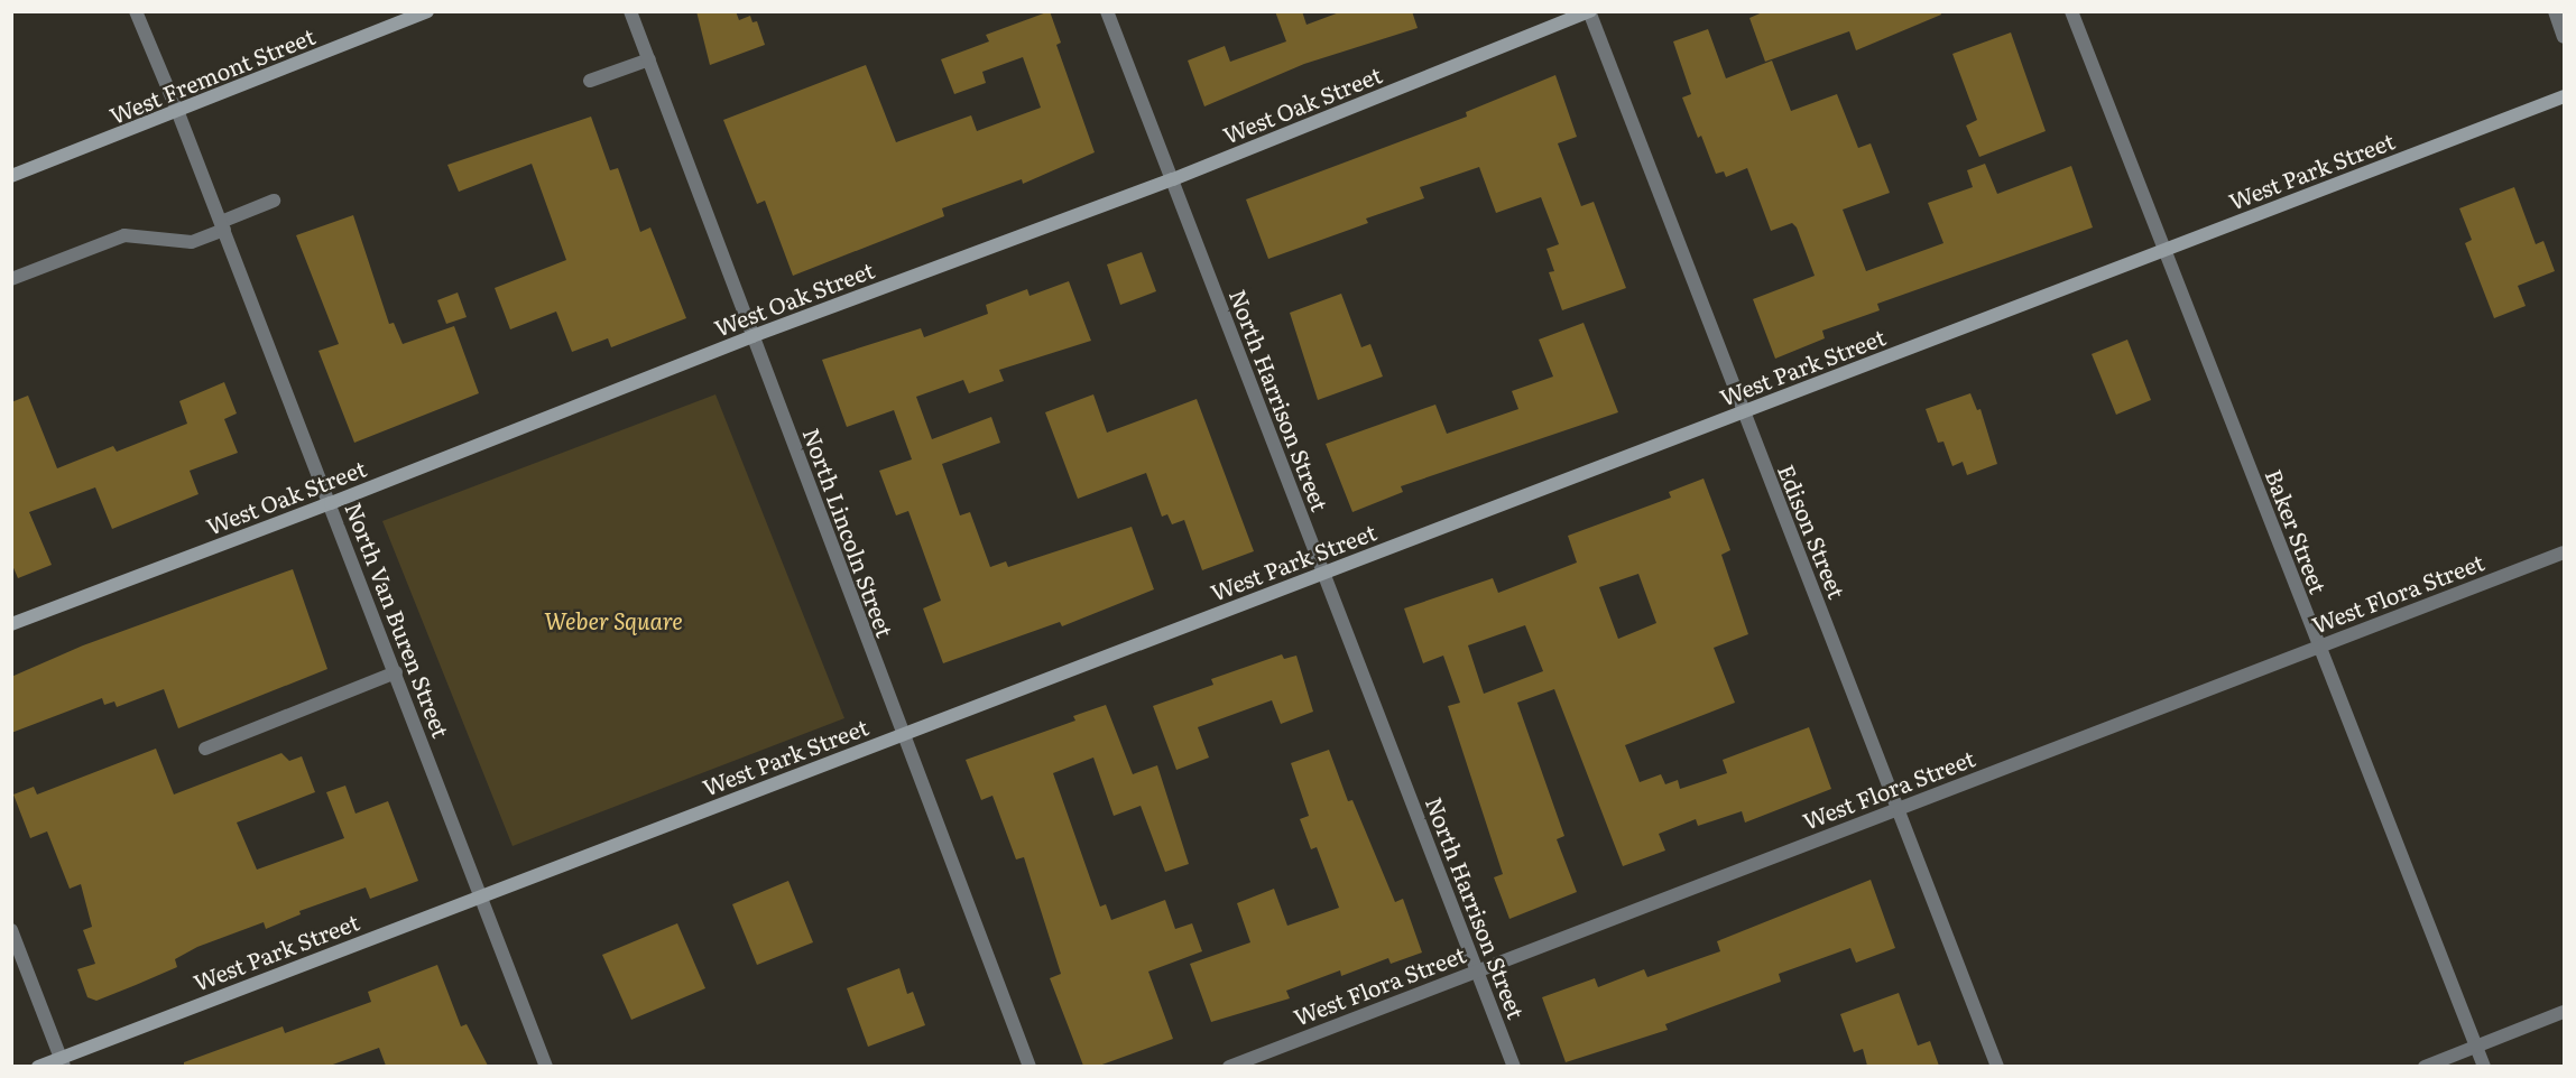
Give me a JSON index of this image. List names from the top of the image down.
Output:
{
  "streets": {
    "street": [
      "West Fremont Street",
      "West Oak Street",
      "West Park Street",
      "North Harrison Street",
      "Edison Street",
      "Baker Street",
      "North Lincoln Street",
      "West Flora Street",
      "North Van Buren Street"
    ]
  },
  "crossings": [
    ["West Fremont Street", "North Van Buren Street"],
    ["West Oak Street", "North Harrison Street"],
    ["West Oak Street", "Edison Street"],
    ["West Oak Street", "North Lincoln Street"],
    ["West Oak Street", "North Van Buren Street"],
    ["West Park Street", "North Harrison Street"],
    ["West Park Street", "Edison Street"],
    ["West Park Street", "Baker Street"],
    ["West Park Street", "North Lincoln Street"],
    ["West Park Street", "North Van Buren Street"],
    ["North Harrison Street", "West Flora Street"],
    ["Edison Street", "West Flora Street"],
    ["Baker Street", "West Flora Street"]
  ],
  "parks": ["Weber Square"]
}
